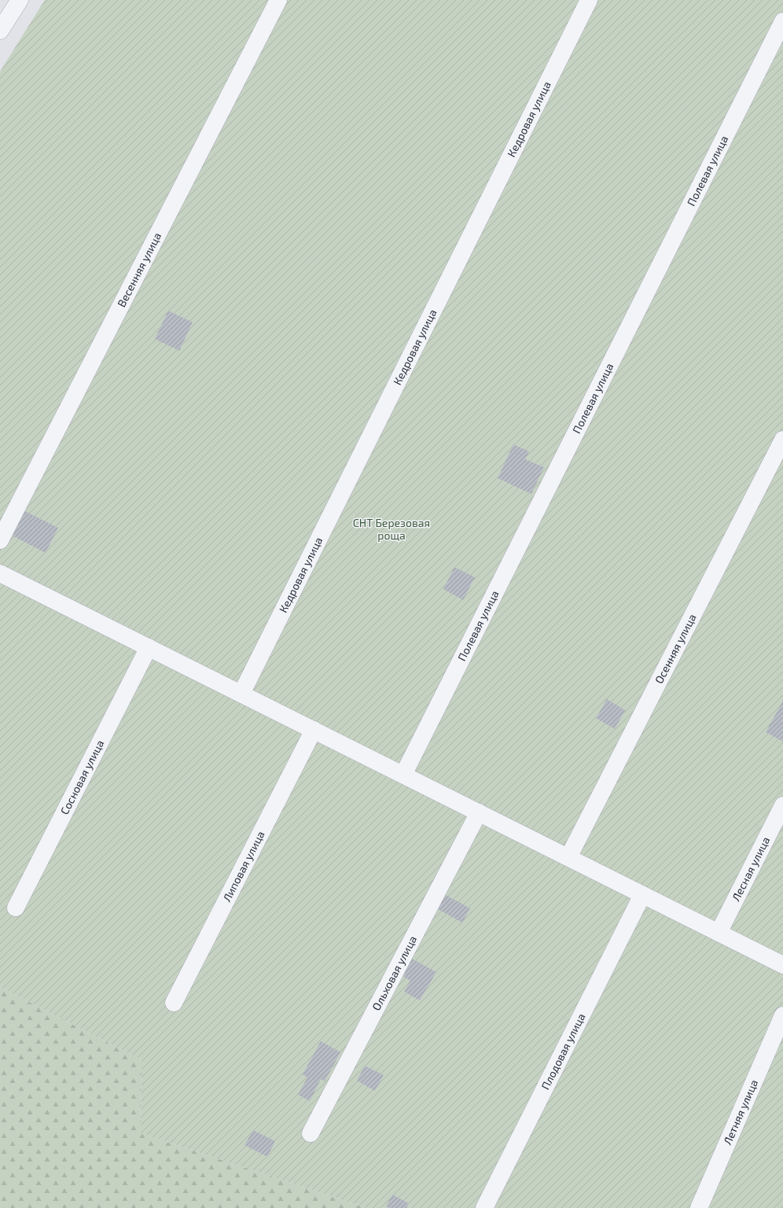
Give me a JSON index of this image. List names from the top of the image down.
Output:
{
  "streets": {
    "street": [
      "Кедровая улица",
      "Полевая улица",
      "Весенняя улица",
      "Осенняя улица",
      "Сосновая улица",
      "Липовая улица",
      "Лесная улица",
      "Ольховая улица",
      "Плодовая улица",
      "Летняя улица"
    ]
  },
  "parks": ["СНТ Березовая роща"]
}
